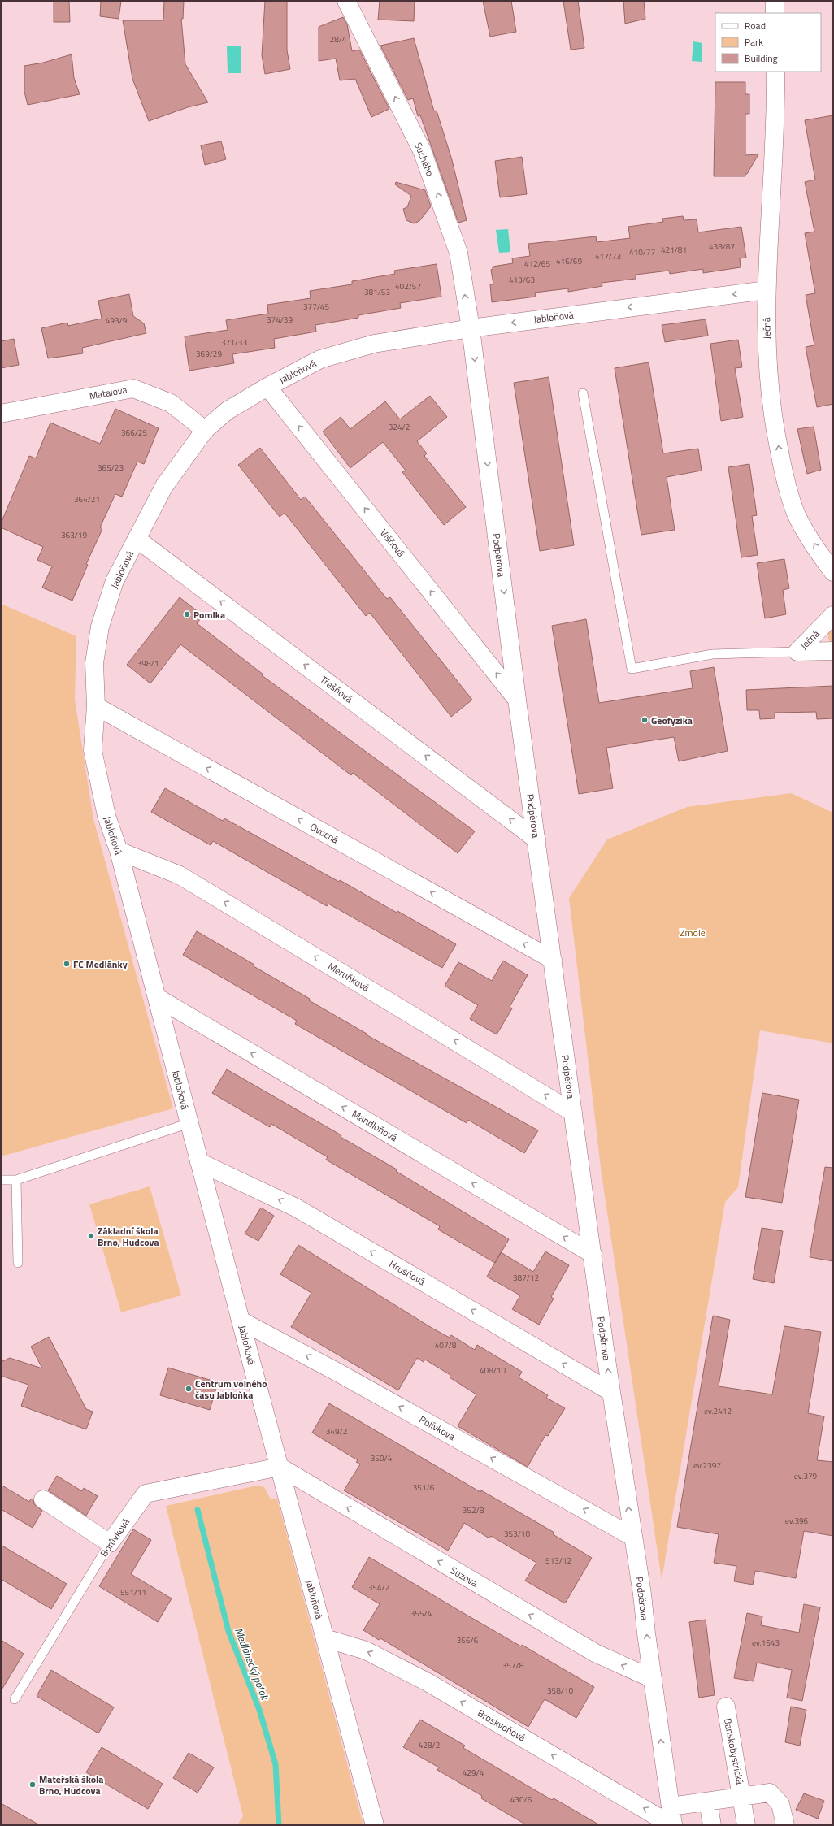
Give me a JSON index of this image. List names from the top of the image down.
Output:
{
  "streets": {
    "street": [
      "Suchého",
      "Jabloňová",
      "Ječná",
      "Matalova",
      "Višňová",
      "Podpěrova",
      "Třešňová",
      "Ovocná",
      "Meruňková",
      "Mandloňová",
      "Hrušňová",
      "Polívkova",
      "Borůvková",
      "Suzova",
      "Broskvoňová",
      "Banskobystrická"
    ]
  },
  "crossings": [
    ["Suchého", "Jabloňová"],
    ["Suchého", "Podpěrova"],
    ["Jabloňová", "Ječná"],
    ["Jabloňová", "Matalova"],
    ["Jabloňová", "Višňová"],
    ["Jabloňová", "Podpěrova"],
    ["Jabloňová", "Třešňová"],
    ["Jabloňová", "Ovocná"],
    ["Jabloňová", "Meruňková"],
    ["Jabloňová", "Mandloňová"],
    ["Jabloňová", "Hrušňová"],
    ["Jabloňová", "Polívkova"],
    ["Jabloňová", "Borůvková"],
    ["Jabloňová", "Suzova"],
    ["Jabloňová", "Broskvoňová"],
    ["Višňová", "Podpěrova"],
    ["Podpěrova", "Třešňová"],
    ["Podpěrova", "Ovocná"],
    ["Podpěrova", "Meruňková"],
    ["Podpěrova", "Mandloňová"],
    ["Podpěrova", "Hrušňová"],
    ["Podpěrova", "Polívkova"],
    ["Podpěrova", "Suzova"],
    ["Podpěrova", "Broskvoňová"],
    ["Podpěrova", "Banskobystrická"],
    ["Borůvková", "Suzova"]
  ],
  "one_way": [
    "Suchého",
    "Ječná",
    "Višňová",
    "Třešňová",
    "Ovocná",
    "Meruňková",
    "Mandloňová",
    "Hrušňová",
    "Polívkova",
    "Suzova",
    "Broskvoňová"
  ],
  "water": ["Medlánecký potok"],
  "parks": ["Zmole"],
  "places": [
    "Pomlka",
    "Geofyzika",
    "FC Medlánky",
    "Základní škola Brno, Hudcova",
    "Centrum volného času Jabloňka",
    "Mateřská škola Brno, Hudcova"
  ],
  "house_numbers": [
    "28/4",
    "438/87",
    "421/81",
    "410/77",
    "417/73",
    "416/69",
    "412/65",
    "413/63",
    "402/57",
    "381/53",
    "377/45",
    "374/39",
    "493/9",
    "371/33",
    "369/29",
    "324/2",
    "366/25",
    "365/23",
    "364/21",
    "363/19",
    "398/1",
    "387/12",
    "407/8",
    "408/10",
    "ev.2412",
    "349/2",
    "350/4",
    "ev.2397",
    "ev.379",
    "351/6",
    "352/8",
    "ev.396",
    "353/10",
    "513/12",
    "354/2",
    "551/11",
    "355/4",
    "356/6",
    "ev.1643",
    "357/8",
    "358/10",
    "428/2",
    "429/4",
    "430/6"
  ],
  "legend": ["Road", "Park", "Building"]
}
